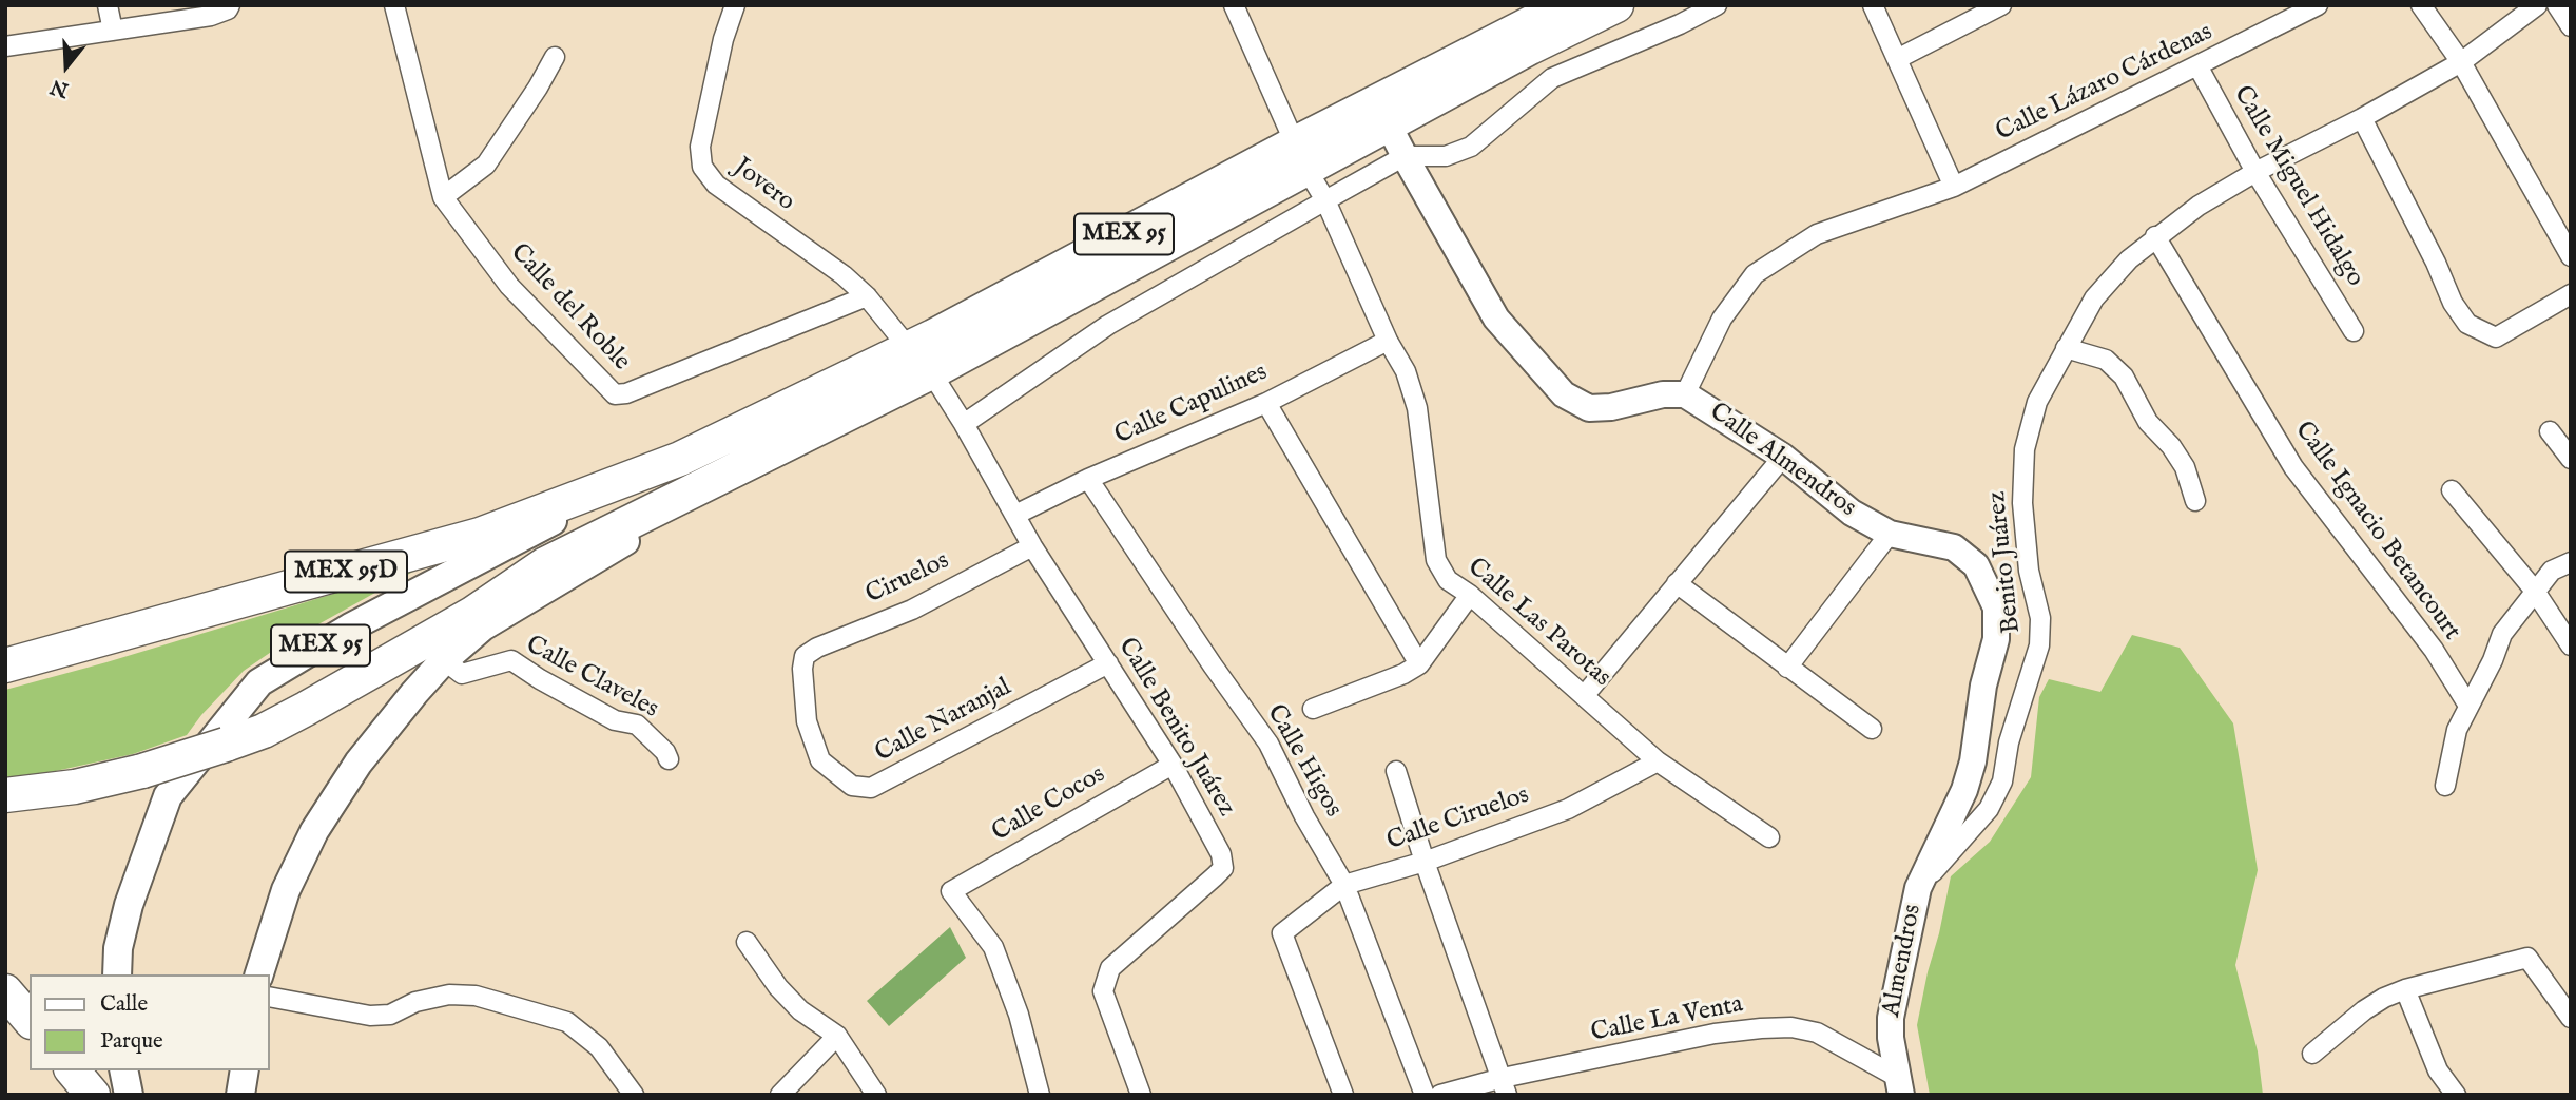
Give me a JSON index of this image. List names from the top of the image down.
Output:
{
  "streets": {
    "highway": ["MEX 95", "MEX 95D"],
    "street": [
      "Calle Lázaro Cárdenas",
      "Jovero",
      "Calle Miguel Hidalgo",
      "Calle del Roble",
      "Calle Capulines",
      "Calle Almendros",
      "Calle Ignacio Betancourt",
      "Benito Juárez",
      "Ciruelos",
      "Calle Las Parotas",
      "Calle Claveles",
      "Calle Naranjal",
      "Calle Benito Juárez",
      "Calle Higos",
      "Calle Cocos",
      "Calle Ciruelos",
      "Almendros",
      "Calle La Venta"
    ]
  },
  "crossings": [
    ["Calle Lázaro Cárdenas", "Calle Miguel Hidalgo"],
    ["Calle Lázaro Cárdenas", "Calle Almendros"],
    ["Jovero", "MEX 95"],
    ["Jovero", "Calle del Roble"],
    ["Calle Miguel Hidalgo", "Benito Juárez"],
    ["MEX 95", "Calle Almendros"],
    ["MEX 95", "MEX 95D"],
    ["MEX 95", "Calle Las Parotas"],
    ["MEX 95", "Calle Claveles"],
    ["MEX 95", "Calle Benito Juárez"],
    ["Calle Capulines", "Calle Las Parotas"],
    ["Calle Capulines", "Calle Benito Juárez"],
    ["Calle Capulines", "Calle Higos"],
    ["Calle Almendros", "Benito Juárez"],
    ["Calle Almendros", "Almendros"],
    ["Calle Ignacio Betancourt", "Benito Juárez"],
    ["Benito Juárez", "Almendros"],
    ["Ciruelos", "Calle Naranjal"],
    ["Ciruelos", "Calle Benito Juárez"],
    ["Calle Las Parotas", "Calle Ciruelos"],
    ["Calle Naranjal", "Calle Benito Juárez"],
    ["Calle Benito Juárez", "Calle Cocos"],
    ["Calle Higos", "Calle Ciruelos"],
    ["Almendros", "Calle La Venta"]
  ],
  "legend": ["Calle", "Parque"],
  "north": "bottom"
}
